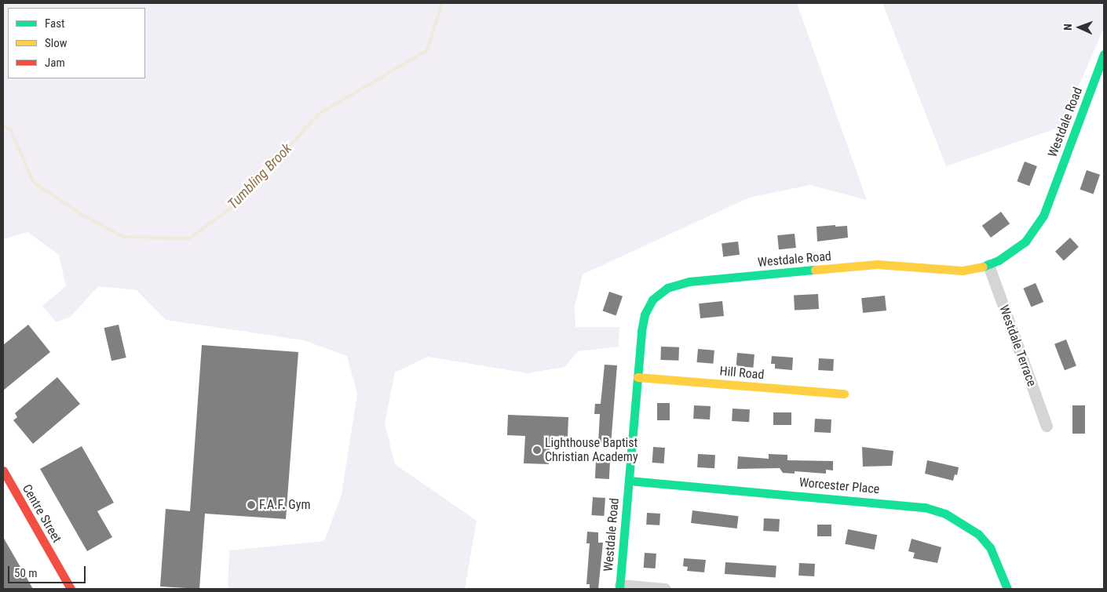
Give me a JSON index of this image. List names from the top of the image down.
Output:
{
  "streets": {
    "street": [
      "Westdale Road",
      "Westdale Terrace",
      "Hill Road",
      "Worcester Place",
      "Centre Street"
    ]
  },
  "crossings": [
    ["Westdale Road", "Westdale Terrace"],
    ["Westdale Road", "Hill Road"],
    ["Westdale Road", "Worcester Place"]
  ],
  "water": ["Tumbling Brook"],
  "places": ["Lighthouse Baptist Christian Academy", "F.A.F. Gym"],
  "legend": ["Fast", "Slow", "Jam"],
  "scale_bar": "50 m",
  "north": "left"
}
